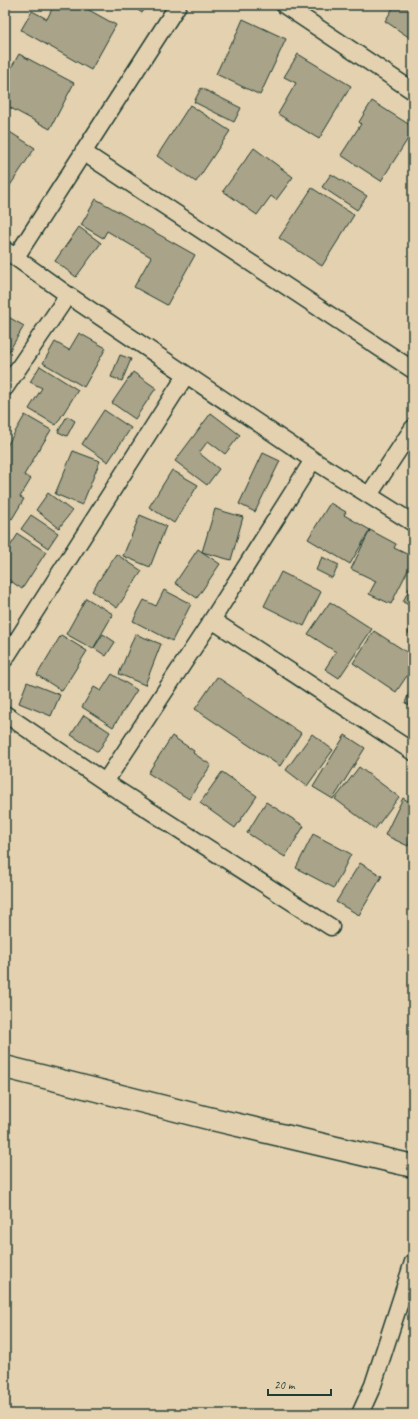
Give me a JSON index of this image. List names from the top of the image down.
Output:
{
  "scale_bar": "20 m"
}
